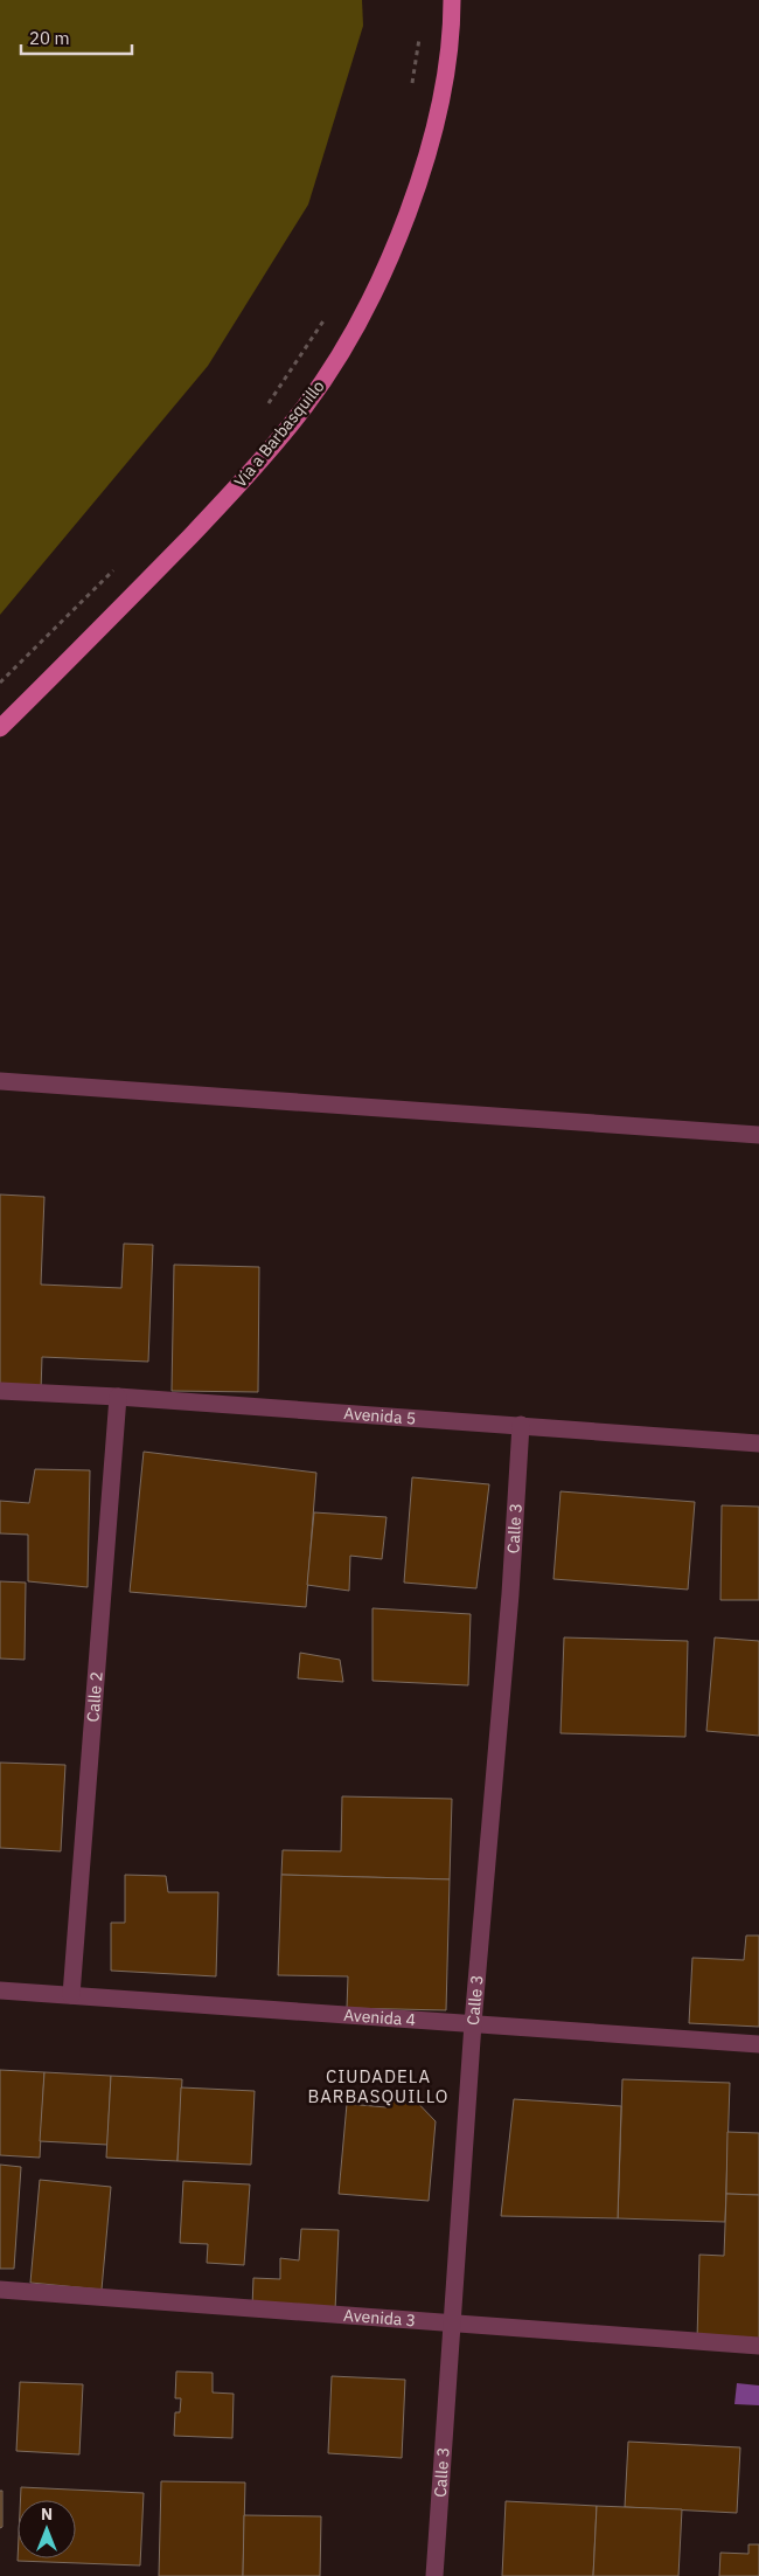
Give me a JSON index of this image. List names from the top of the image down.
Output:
{
  "streets": {
    "main road": ["Via a Barbasquillo"],
    "street": [
      "Avenida 5",
      "Calle 3",
      "Calle 2",
      "Avenida 4",
      "Avenida 3"
    ]
  },
  "crossings": [
    ["Avenida 5", "Calle 3"],
    ["Avenida 5", "Calle 2"],
    ["Calle 3", "Avenida 4"],
    ["Calle 3", "Avenida 3"],
    ["Calle 2", "Avenida 4"]
  ],
  "districts": ["CIUDADELA BARBASQUILLO"],
  "scale_bar": "20 m",
  "north": "top"
}
